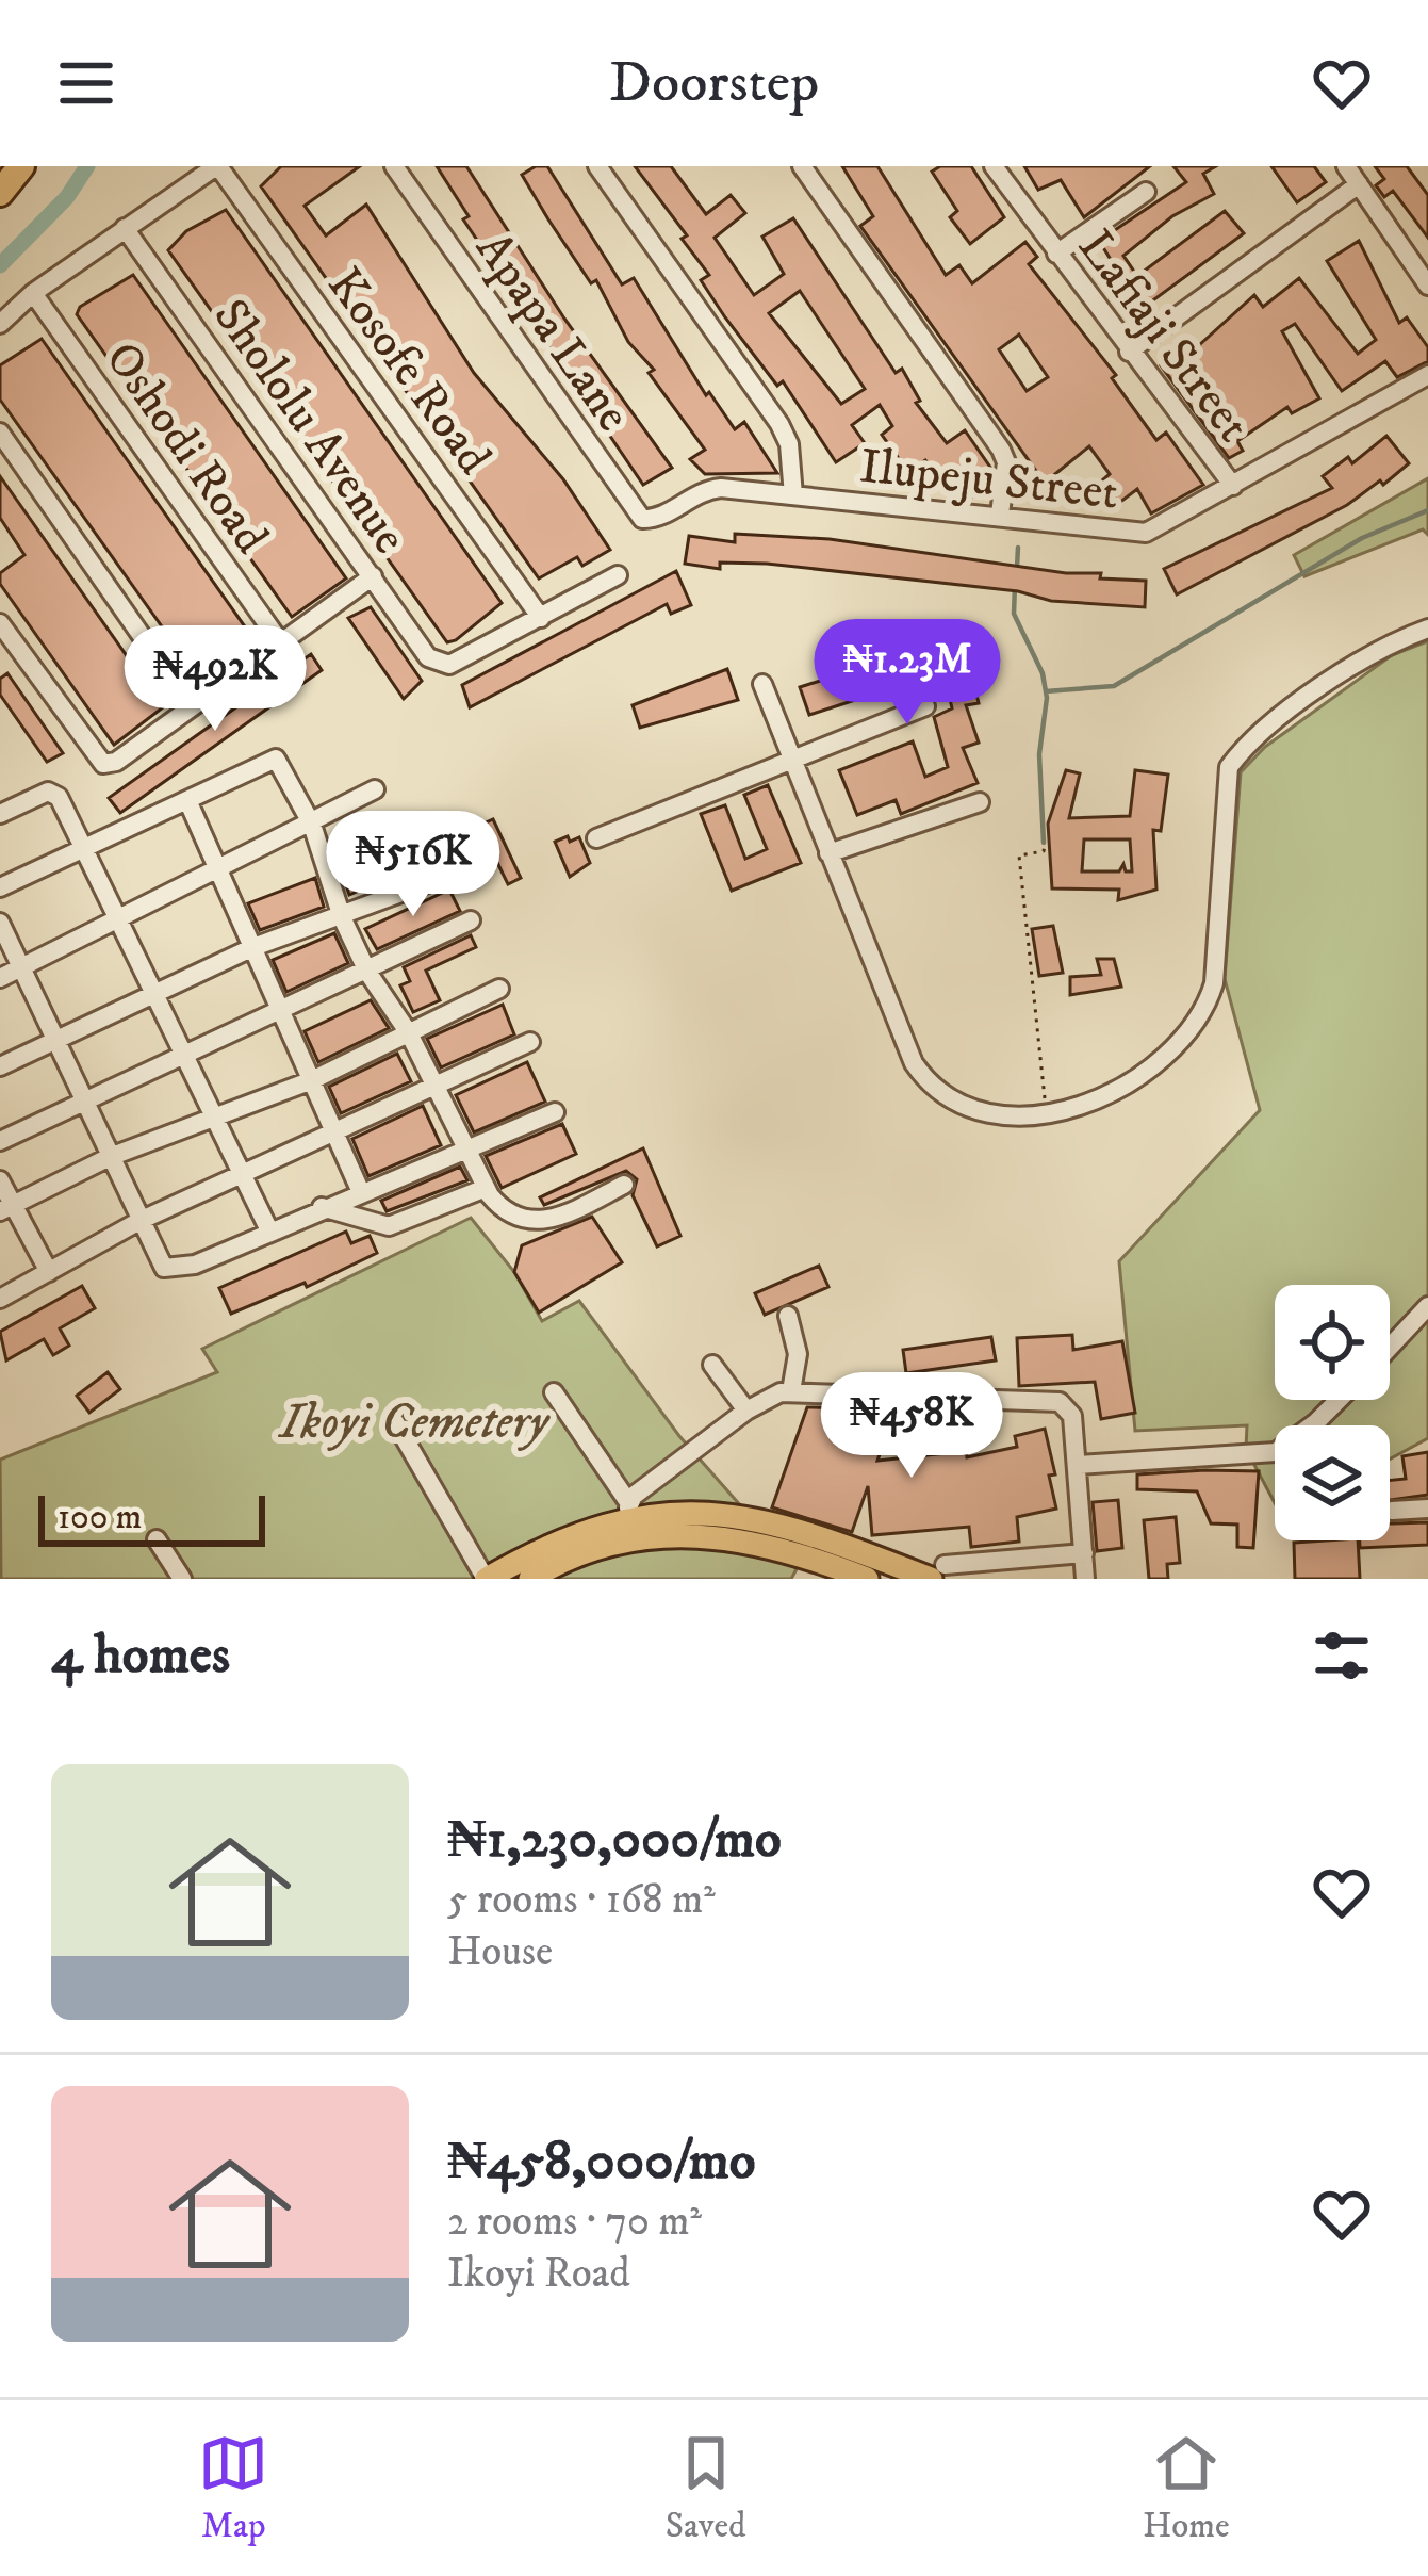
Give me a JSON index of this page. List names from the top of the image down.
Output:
{
  "streets": {
    "street": [
      "Apapa Lane",
      "Lafiaji Street",
      "Kosofe Road",
      "Shololu Avenue",
      "Oshodi Road",
      "Ilupeju Street"
    ]
  },
  "crossings": [
    ["Apapa Lane", "Ilupeju Street"],
    ["Lafiaji Street", "Ilupeju Street"],
    ["Kosofe Road", "Shololu Avenue"]
  ],
  "parks": ["Ikoyi Cemetery"],
  "scale_bar": "100 m",
  "page": {
    "header": "Doorstep",
    "price": [
      "₦1.23M",
      "₦492K",
      "₦516K",
      "₦458K"
    ],
    "scale": "100 m",
    "heading": "4 homes",
    "list": [
      {
        "name": "₦1,230,000/mo",
        "note": "5 rooms · 168 m² · House"
      },
      {
        "name": "₦458,000/mo",
        "note": "2 rooms · 70 m² · Ikoyi Road"
      }
    ],
    "tabs": ["Map", "Saved", "Home"]
  }
}
